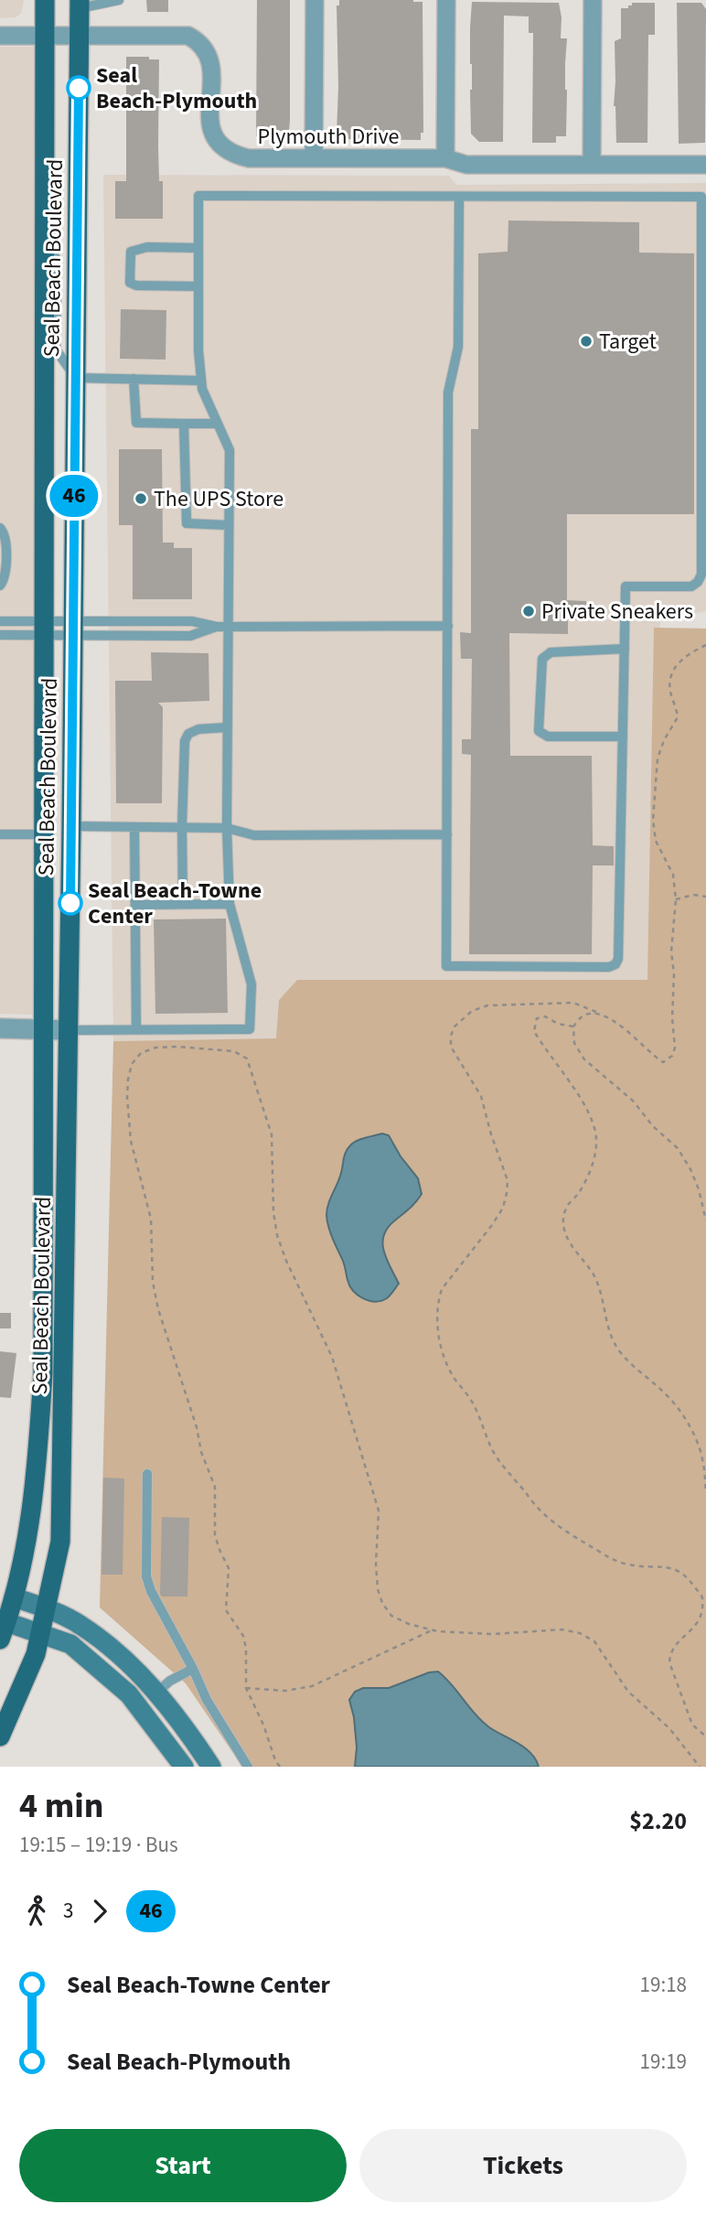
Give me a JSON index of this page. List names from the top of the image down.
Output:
{
  "streets": {
    "main road": ["Seal Beach Boulevard"],
    "street": ["Plymouth Drive"]
  },
  "crossings": [
    ["Plymouth Drive", "Seal Beach Boulevard"]
  ],
  "places": [
    "Seal Beach-Plymouth",
    "Target",
    "The UPS Store",
    "Private Sneakers",
    "Seal Beach-Towne Center"
  ],
  "lines": ["bus line 46"],
  "page": {
    "on_map": "46",
    "heading": ["4 min", "19:15 – 19:19 · Bus", "$2.20"],
    "legs": ["3", "46"],
    "list": [
      {
        "name": "Seal Beach-Towne Center",
        "value": "19:18"
      },
      {
        "name": "Seal Beach-Plymouth",
        "value": "19:19"
      }
    ],
    "buttons": ["Start", "Tickets"]
  }
}
